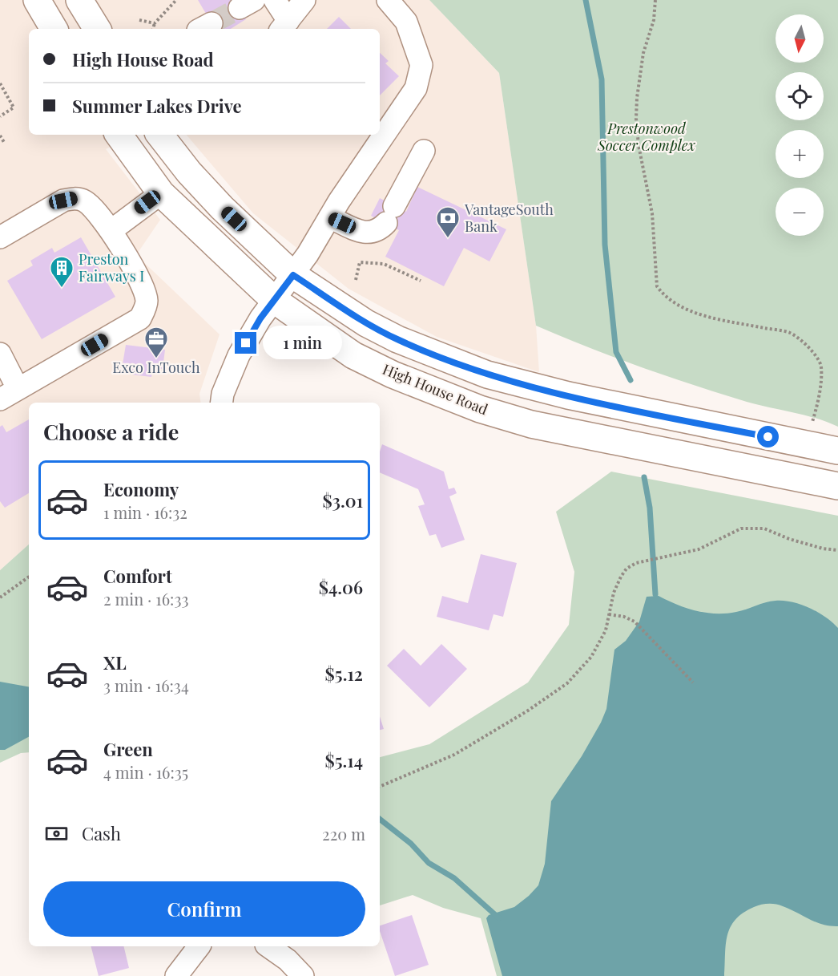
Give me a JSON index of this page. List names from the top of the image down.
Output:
{
  "streets": {
    "main road": ["High House Road"]
  },
  "parks": ["Prestonwood Soccer Complex"],
  "places": {
    "bank": ["VantageSouth Bank"],
    "building": ["Preston Fairways I"],
    "office": ["Exco InTouch"]
  },
  "north": "bottom",
  "page": {
    "map_buttons": ["+", "−"],
    "banner": ["High House Road", "Summer Lakes Drive"],
    "bubble": "1 min",
    "heading": "Choose a ride",
    "list": [
      {
        "name": "Economy",
        "note": "1 min · 16:32",
        "value": "$3.01"
      },
      {
        "name": "Comfort",
        "note": "2 min · 16:33",
        "value": "$4.06"
      },
      {
        "name": "XL",
        "note": "3 min · 16:34",
        "value": "$5.12"
      },
      {
        "name": "Green",
        "note": "4 min · 16:35",
        "value": "$5.14"
      }
    ],
    "pay": ["Cash", "220 m"],
    "buttons": "Confirm"
  }
}
